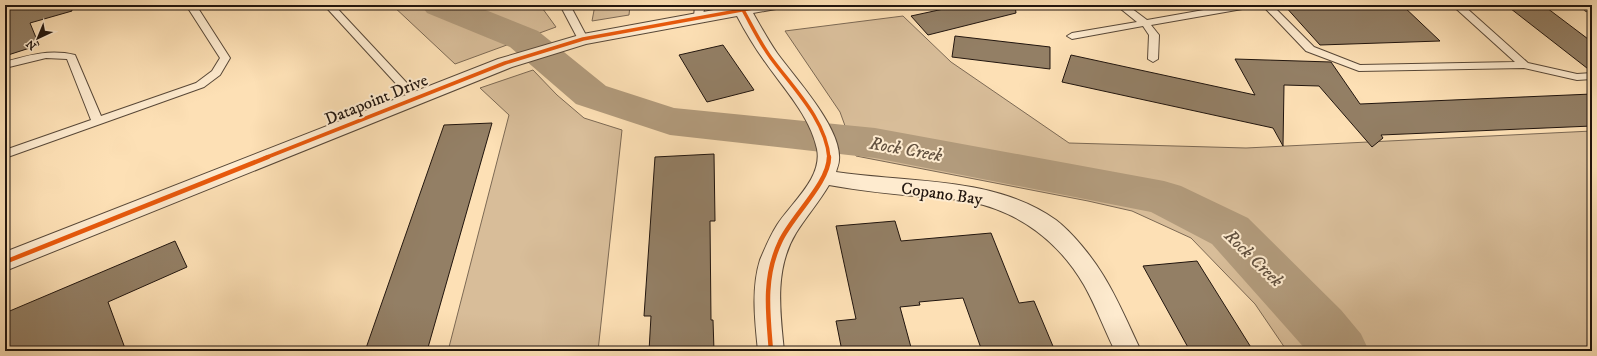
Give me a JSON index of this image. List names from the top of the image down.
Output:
{
  "streets": {
    "street": ["Datapoint Drive", "Copano Bay"]
  },
  "water": ["Rock Creek"],
  "north": "bottom left"
}
